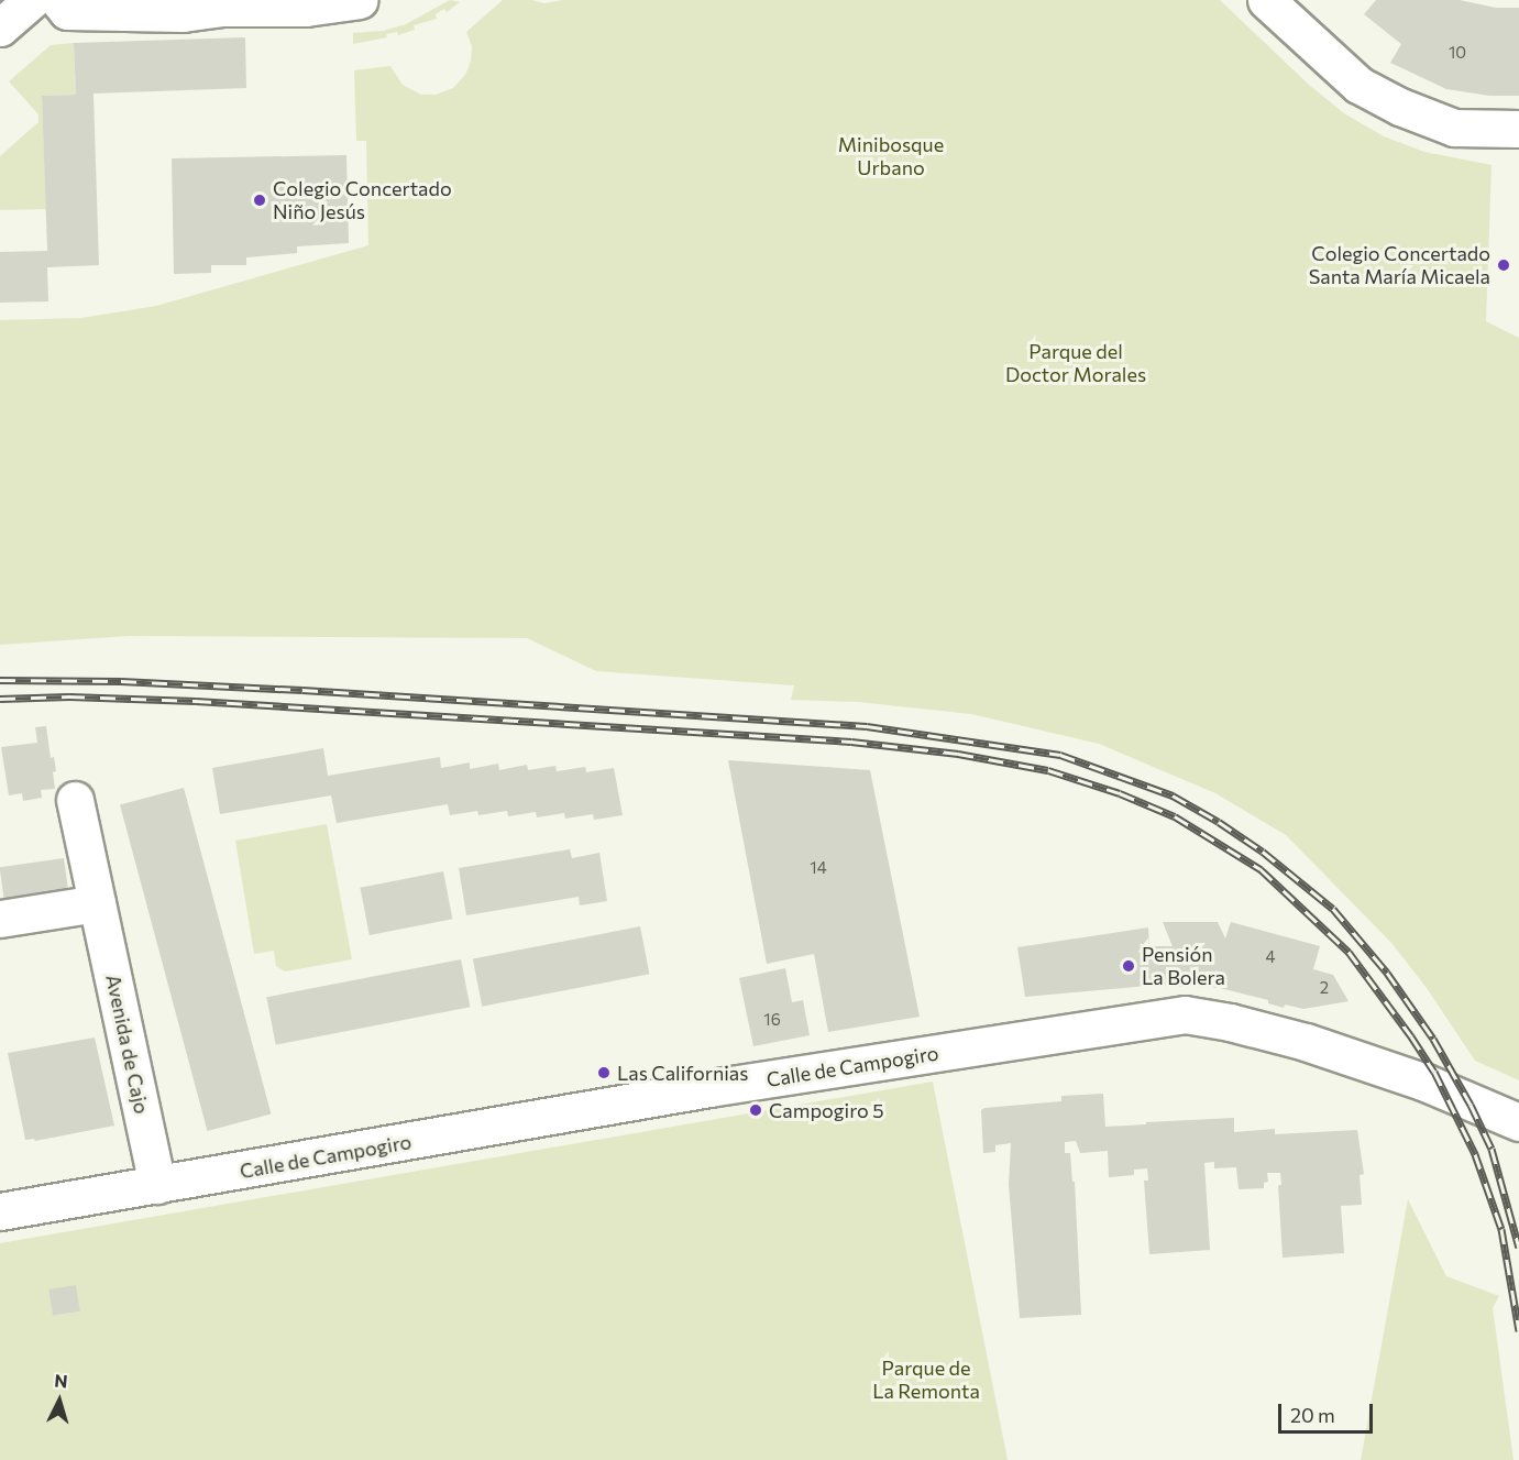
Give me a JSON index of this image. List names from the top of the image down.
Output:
{
  "streets": {
    "main road": ["Avenida de Cajo", "Calle de Campogiro"]
  },
  "crossings": [
    ["Avenida de Cajo", "Calle de Campogiro"]
  ],
  "parks": ["Minibosque Urbano", "Parque del Doctor Morales", "Parque de La Remonta"],
  "places": [
    "Colegio Concertado Niño Jesús",
    "Colegio Concertado Santa María Micaela",
    "Pensión La Bolera",
    "Las Californias",
    "Campogiro 5"
  ],
  "house_numbers": [
    "10",
    "14",
    "4",
    "2",
    "16"
  ],
  "scale_bar": "20 m",
  "north": "top"
}
